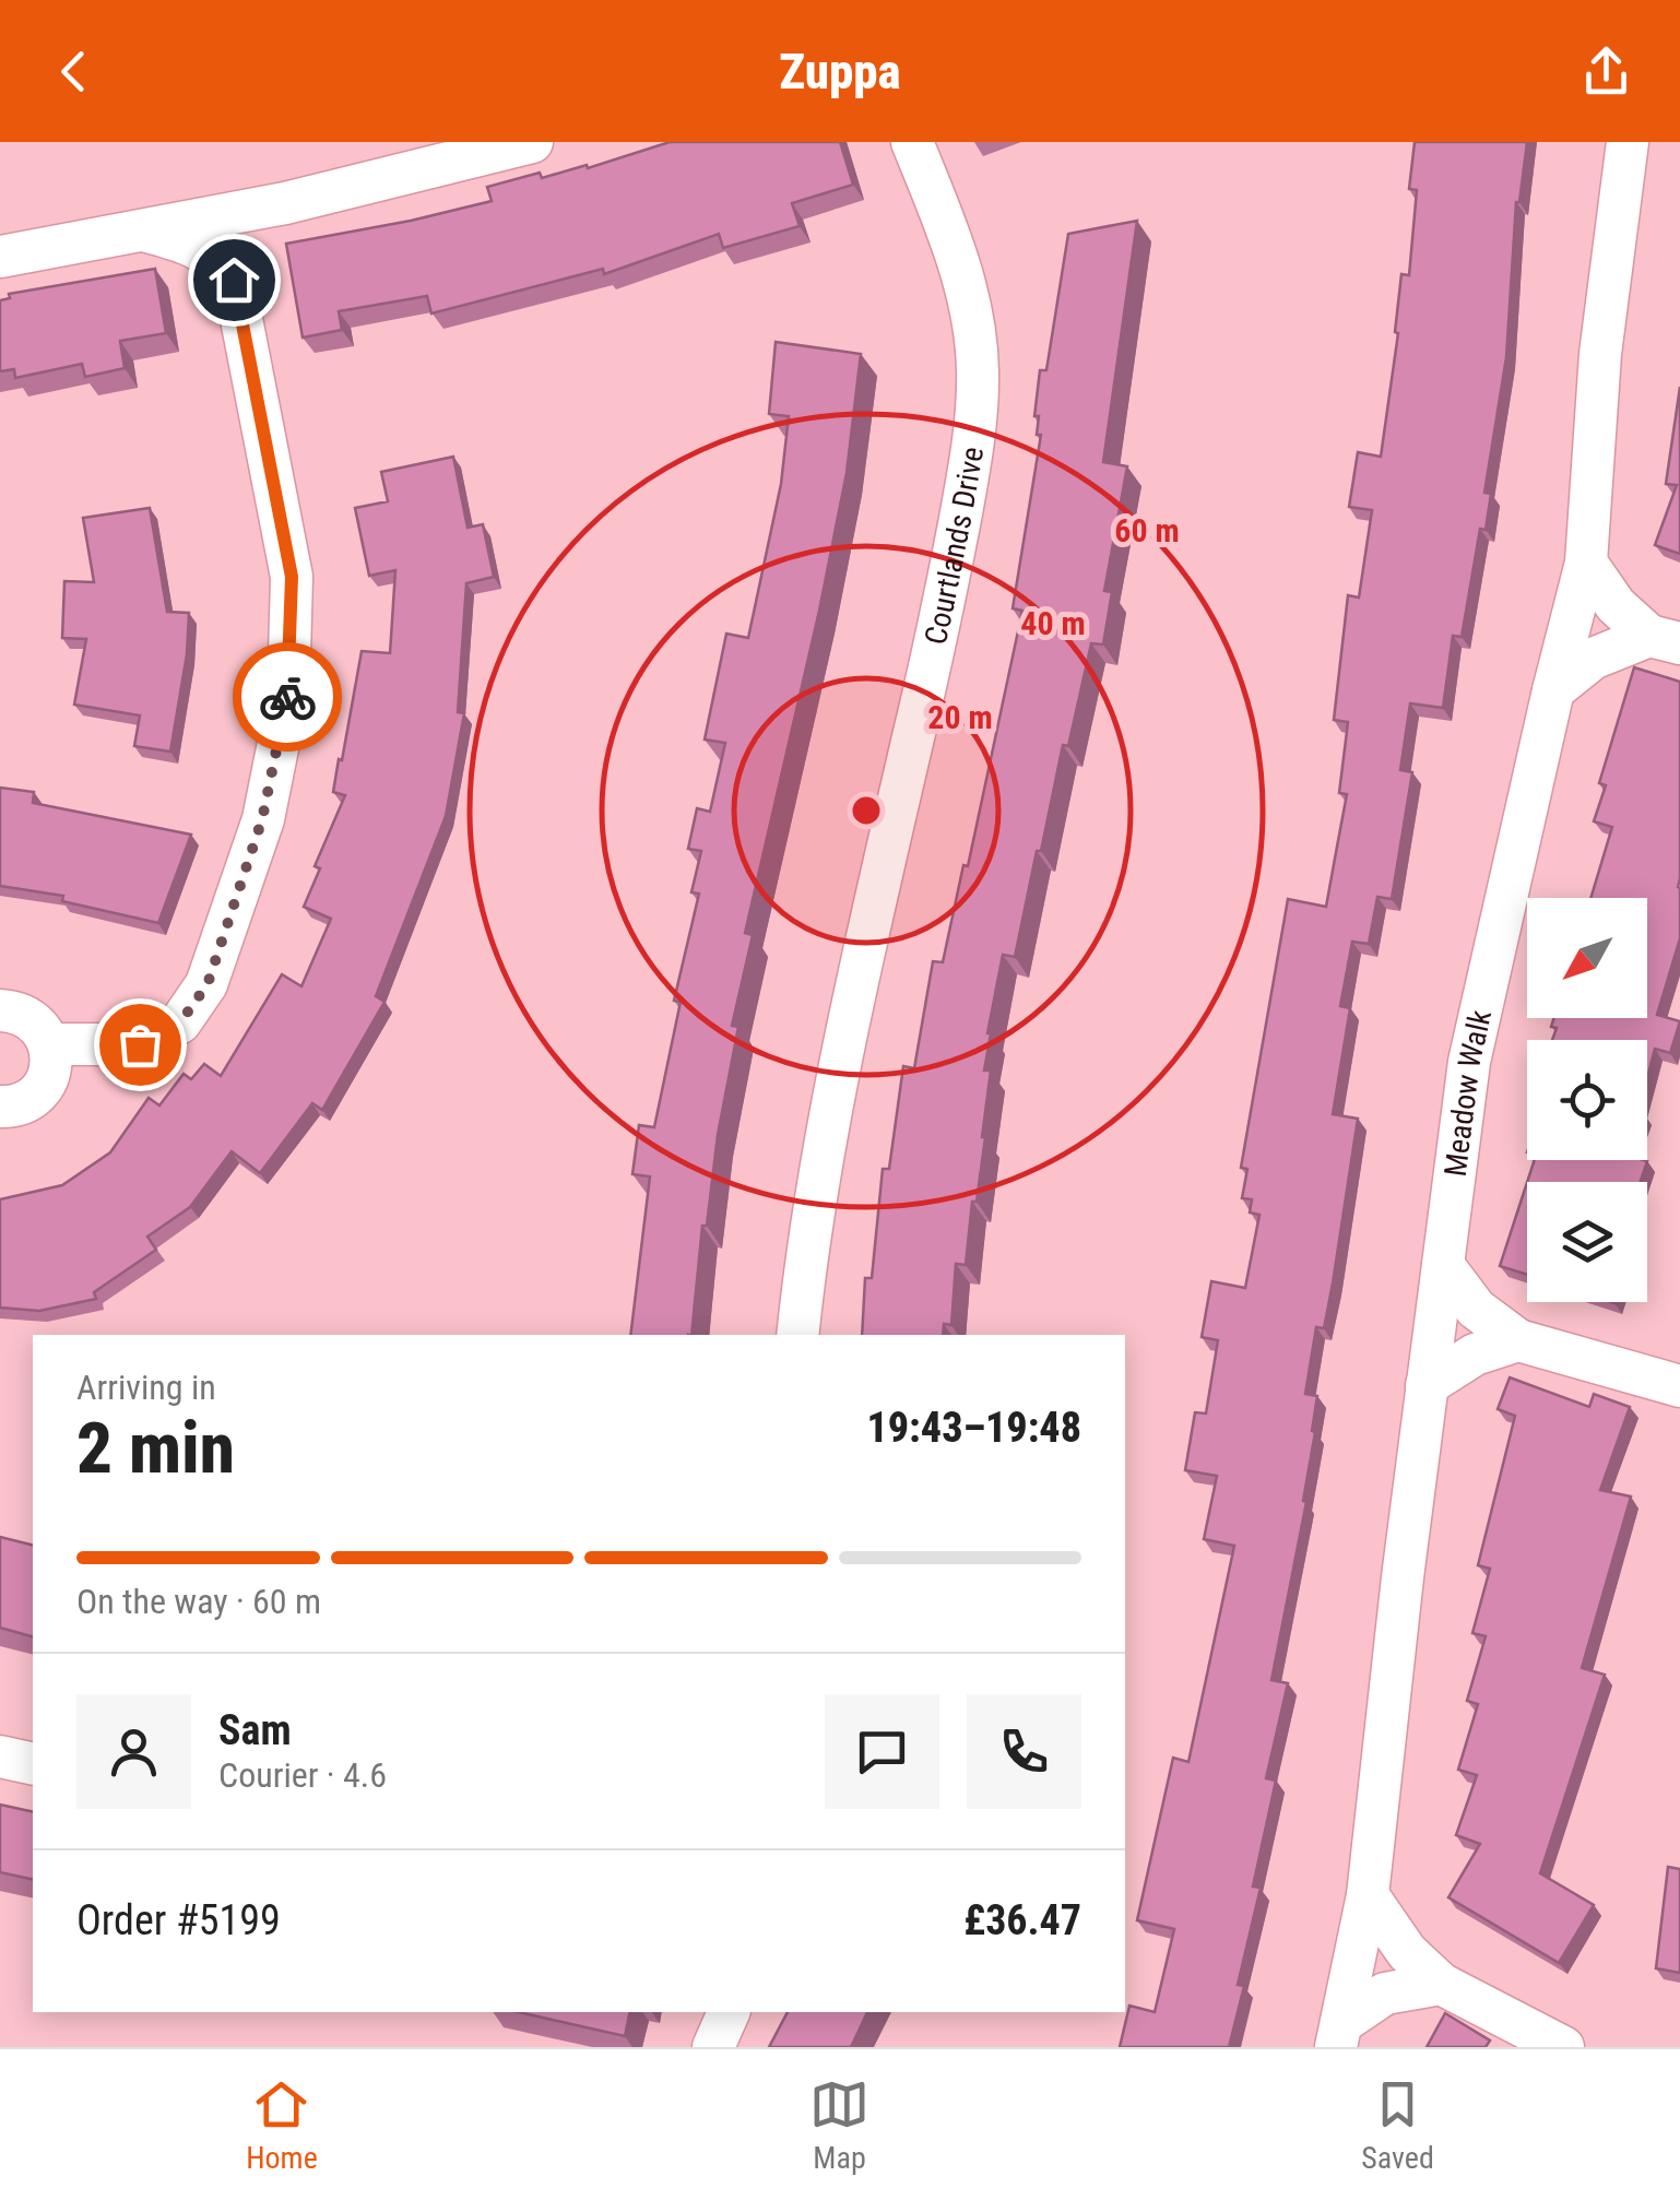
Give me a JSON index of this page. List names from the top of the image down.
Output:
{
  "streets": {
    "street": ["Courtlands Drive", "Meadow Walk"]
  },
  "north": "bottom left",
  "page": {
    "header": "Zuppa",
    "heading": ["2 min", "Arriving in", "19:43–19:48"],
    "panel": [
      "Sam",
      "Courier · 4.6",
      "Order #5199",
      "£36.47"
    ],
    "bar": "On the way · 60 m",
    "tabs": ["Home", "Map", "Saved"]
  },
  "rings": ["60 m", "40 m", "20 m"]
}
